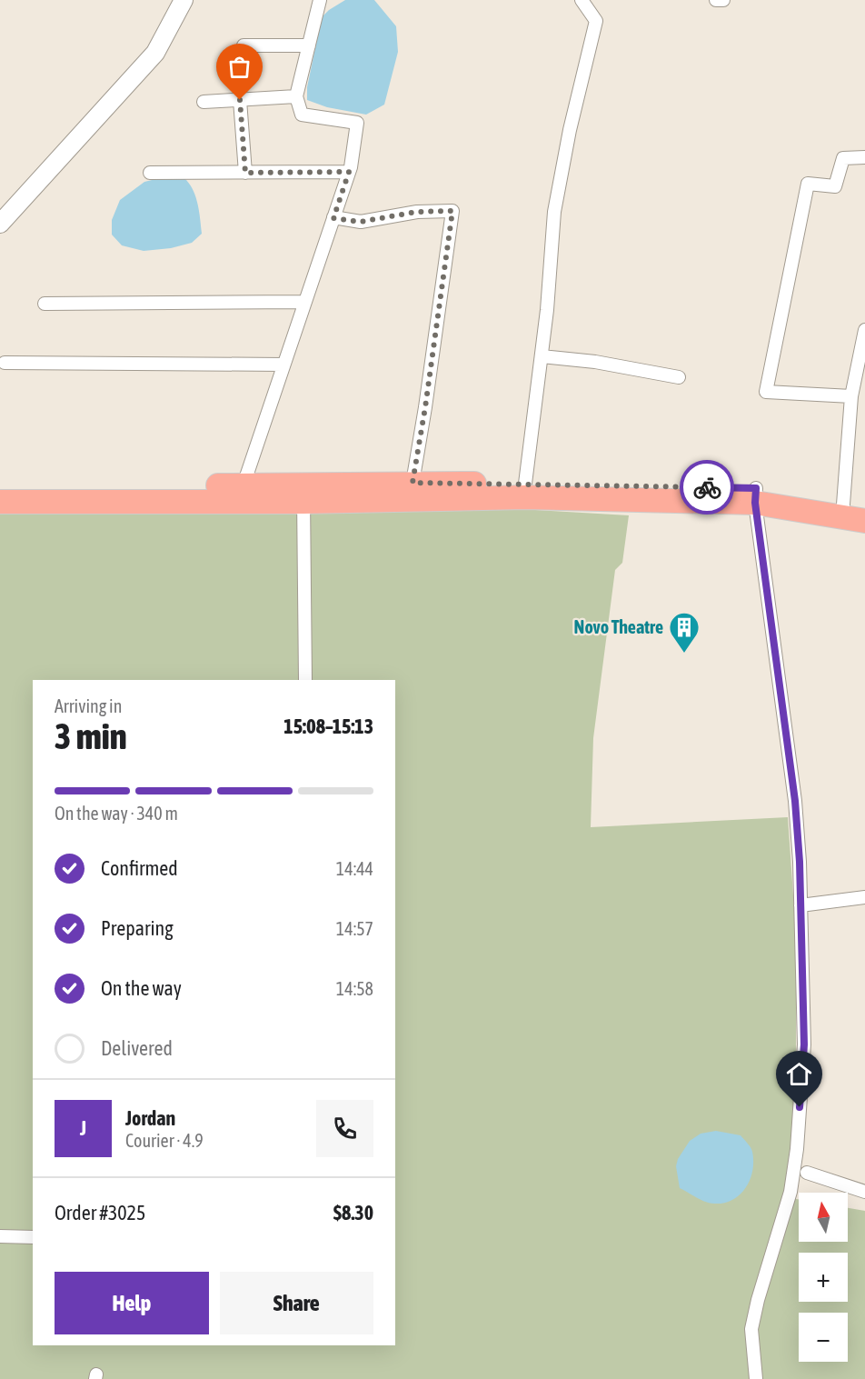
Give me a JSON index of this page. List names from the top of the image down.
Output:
{
  "places": {
    "building": ["Novo Theatre"]
  },
  "north": "top",
  "page": {
    "heading": ["3 min", "Arriving in", "15:08–15:13"],
    "panel": [
      "Jordan",
      "Courier · 4.9",
      "Order #3025",
      "$8.30"
    ],
    "bar": "On the way · 340 m",
    "list": [
      ["Confirmed", "14:44"],
      ["Preparing", "14:57"],
      ["On the way", "14:58"],
      "Delivered"
    ],
    "round": "J",
    "map_buttons": ["+", "−"],
    "buttons": ["Help", "Share"]
  }
}
